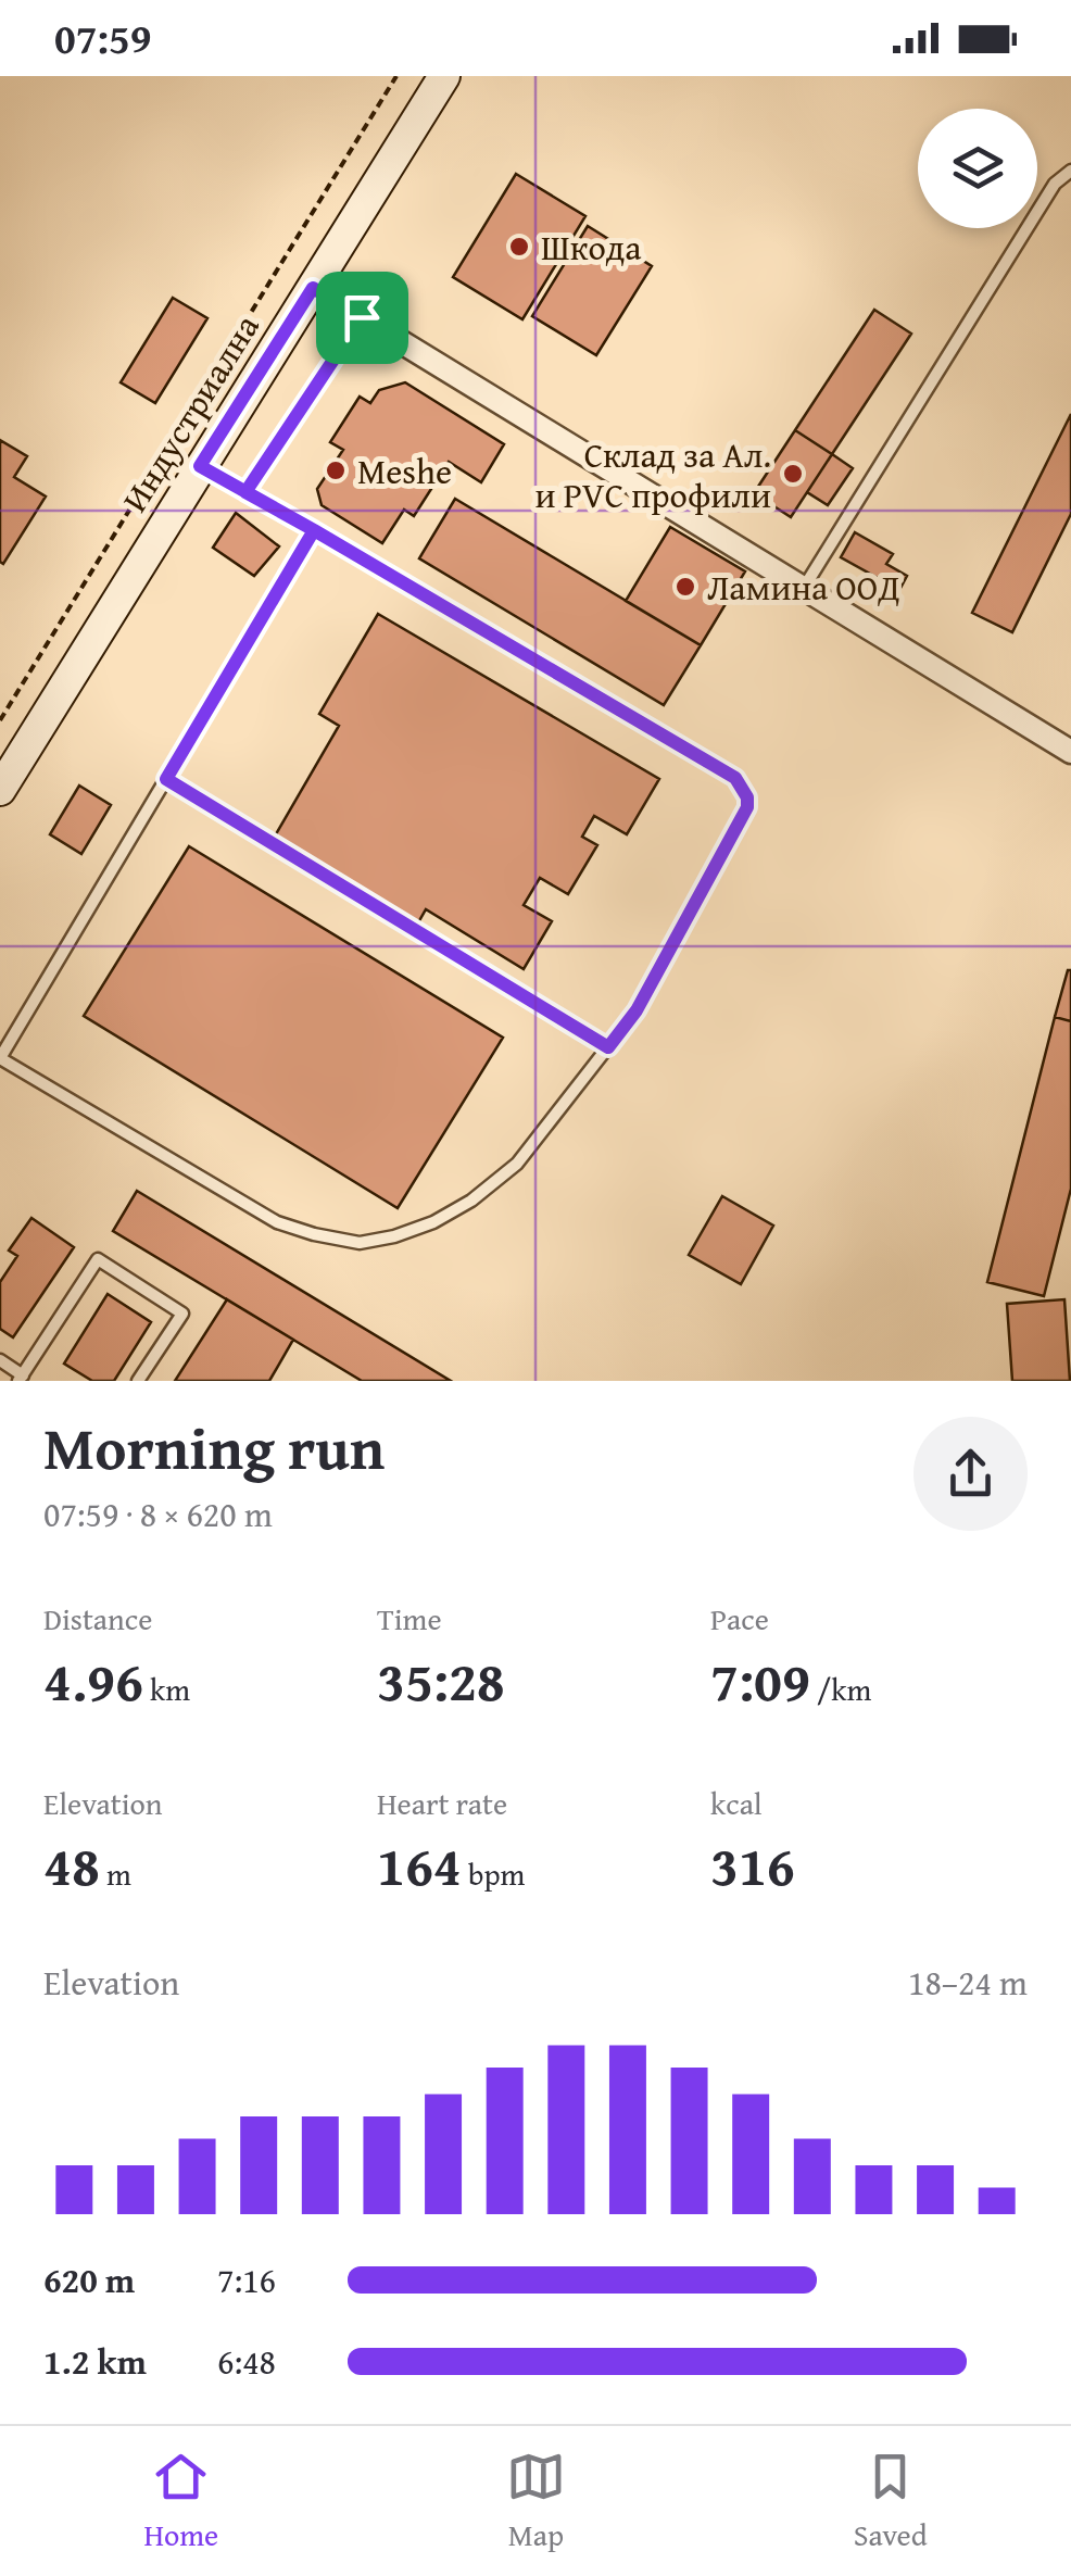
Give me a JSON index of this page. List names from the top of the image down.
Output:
{
  "streets": {
    "main road": ["Индустриална"]
  },
  "places": [
    "Шкода",
    "Meshe",
    "Склад за Ал. и PVC профили",
    "Ламина ООД"
  ],
  "page": {
    "status": "07:59",
    "heading": ["Morning run", "07:59 · 8 × 620 m"],
    "stats": [
      ["Distance", "4.96 km"],
      ["Time", "35:28"],
      ["Pace", "7:09 /km"],
      ["Elevation", "48 m"],
      ["Heart rate", "164 bpm"],
      ["kcal", "316"]
    ],
    "chart": ["Elevation", "18–24 m"],
    "list": [
      {
        "name": "620 m",
        "note": "7:16"
      },
      {
        "name": "1.2 km",
        "note": "6:48"
      }
    ],
    "tabs": ["Home", "Map", "Saved"]
  }
}
